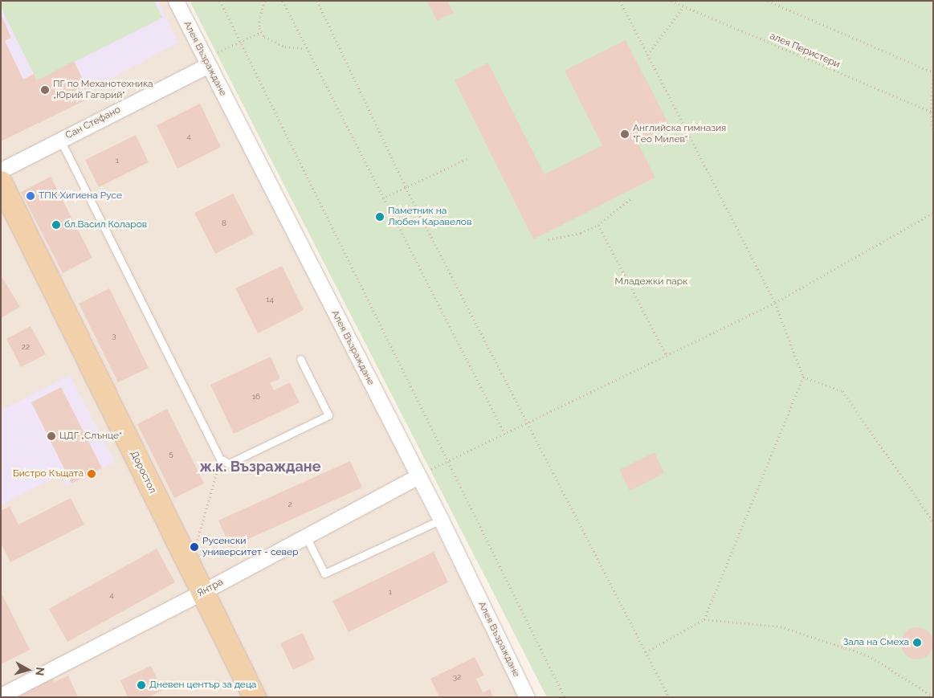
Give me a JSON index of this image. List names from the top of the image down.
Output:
{
  "streets": {
    "main road": ["Доростол"],
    "street": ["Алея Възраждане", "Сан Стефано", "Янтра"],
    "path": ["алея Перистери"]
  },
  "crossings": [
    ["Алея Възраждане", "Сан Стефано"],
    ["Алея Възраждане", "Янтра"],
    ["Доростол", "Янтра"]
  ],
  "districts": ["ж.к. Възраждане"],
  "parks": ["Младежки парк"],
  "places": [
    "ПГ по Механотехника „Юрий Гагарий\"",
    "Aнглийска гимназия \"Гео Милев\"",
    "ТПК Хигиена Русе",
    "Паметник на Любен Каравелов",
    "бл.Васил Коларов",
    "ЦДГ „Слънце“",
    "Бистро Къщата",
    "Русенски университет - север",
    "Зала на Смеха",
    "Дневен център за деца"
  ],
  "house_numbers": [
    "4",
    "1",
    "8",
    "14",
    "3",
    "22",
    "16",
    "5",
    "2",
    "1",
    "4",
    "32"
  ],
  "north": "right"
}
